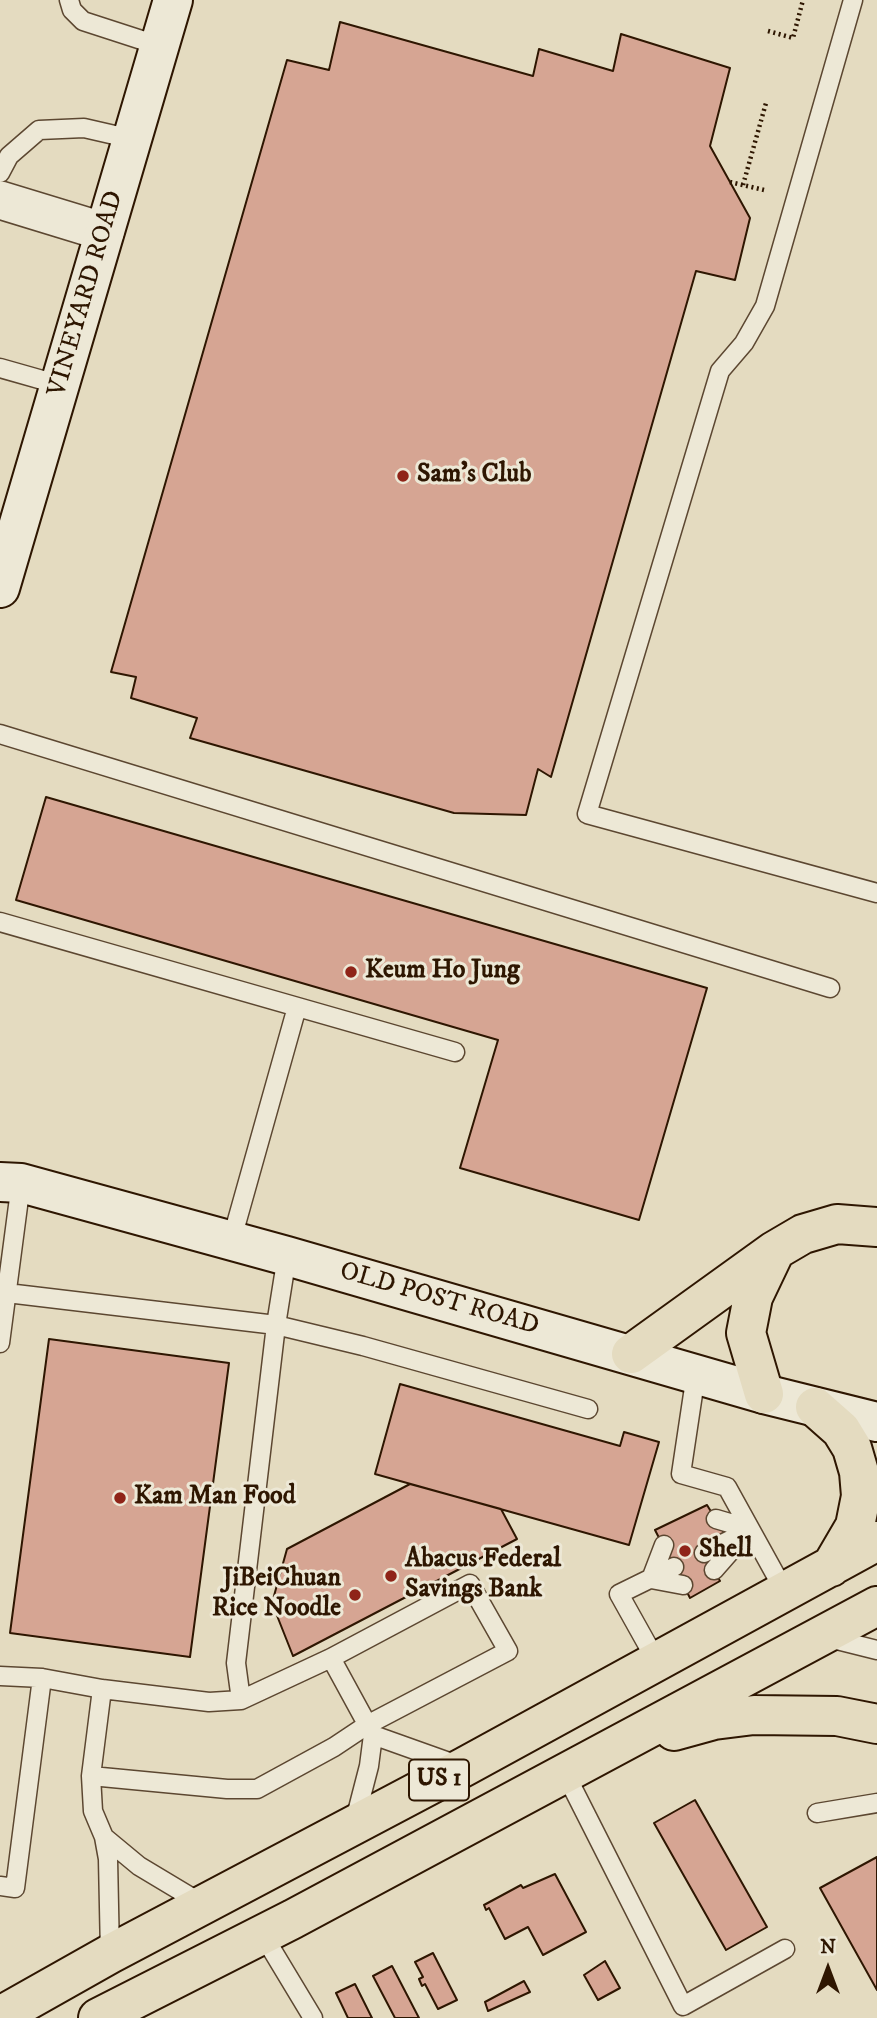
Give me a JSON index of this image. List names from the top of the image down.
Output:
{
  "streets": {
    "highway": ["US 1"],
    "street": ["VINEYARD ROAD", "OLD POST ROAD"]
  },
  "places": [
    "Sam's Club",
    "Keum Ho Jung",
    "Kam Man Food",
    "Shell",
    "Abacus Federal Savings Bank",
    "JiBeiChuan Rice Noodle"
  ],
  "north": "top"
}
